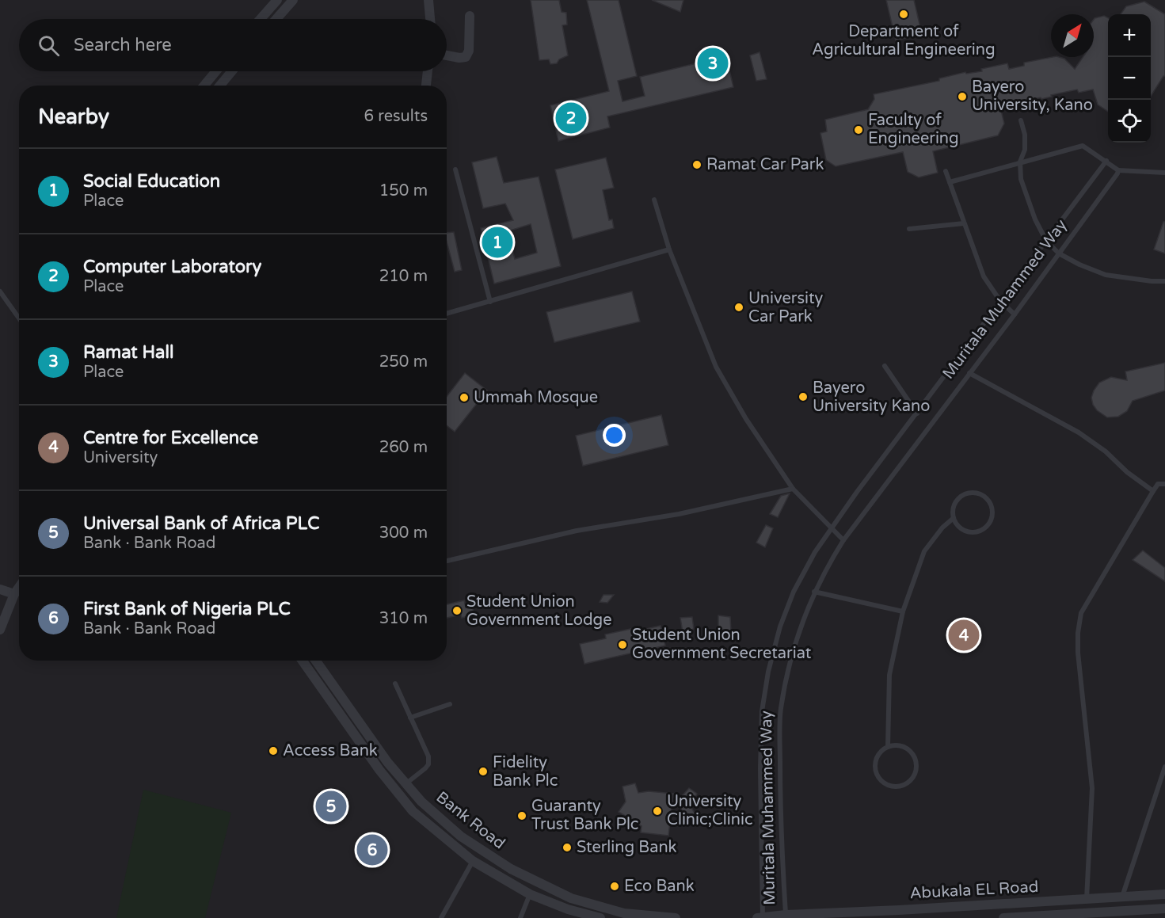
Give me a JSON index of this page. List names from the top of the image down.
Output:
{
  "streets": {
    "street": ["Bank Road", "Abukala EL Road"],
    "lane": ["Muritala Muhammed Way"]
  },
  "crossings": [
    ["Muritala Muhammed Way", "Abukala EL Road"]
  ],
  "places": [
    "Department of Agricultural Engineering",
    "Bayero University, Kano",
    "Faculty of Engineering",
    "Ramat Car Park",
    "University Car Park",
    "Bayero University Kano",
    "Ummah Mosque",
    "Student Union Government Lodge",
    "Student Union Government Secretariat",
    "Access Bank",
    "Fidelity Bank Plc",
    "University Clinic;Clinic",
    "Guaranty Trust Bank Plc",
    "Sterling Bank",
    "Eco Bank"
  ],
  "north": "top right",
  "page": {
    "map_buttons": ["+", "−"],
    "search": "Search here",
    "pins": [
      "3",
      "2",
      "1",
      "4",
      "5",
      "6"
    ],
    "heading": ["Nearby", "6 results"],
    "list": [
      {
        "mark": "1",
        "name": "Social Education",
        "note": "Place",
        "value": "150 m"
      },
      {
        "mark": "2",
        "name": "Computer Laboratory",
        "note": "Place",
        "value": "210 m"
      },
      {
        "mark": "3",
        "name": "Ramat Hall",
        "note": "Place",
        "value": "250 m"
      },
      {
        "mark": "4",
        "name": "Centre for Excellence",
        "note": "University",
        "value": "260 m"
      },
      {
        "mark": "5",
        "name": "Universal Bank of Africa PLC",
        "note": "Bank · Bank Road",
        "value": "300 m"
      },
      {
        "mark": "6",
        "name": "First Bank of Nigeria PLC",
        "note": "Bank · Bank Road",
        "value": "310 m"
      }
    ]
  }
}
